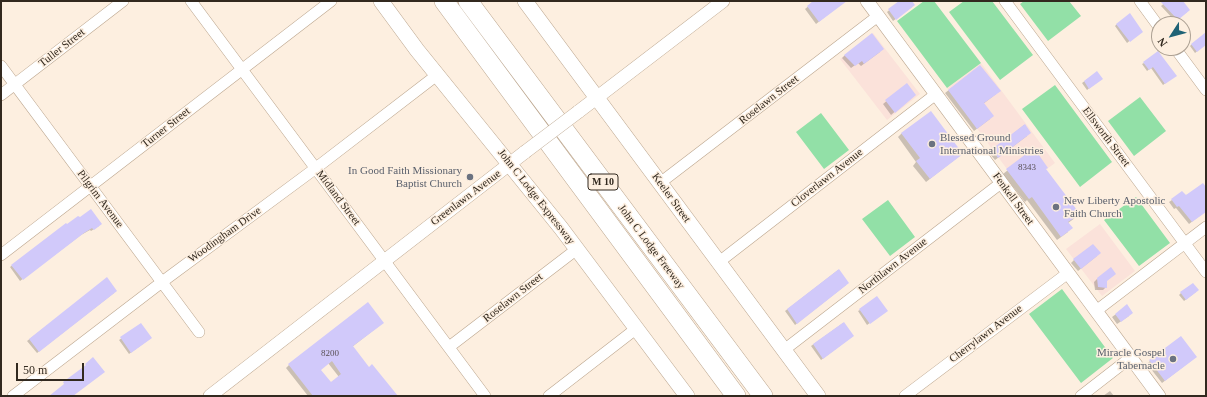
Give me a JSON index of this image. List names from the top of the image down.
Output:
{
  "streets": {
    "highway": ["M 10", "John C Lodge Freeway"],
    "main road": ["John C Lodge Expressway", "Keeler Street"],
    "street": [
      "Tuller Street",
      "Roselawn Street",
      "Turner Street",
      "Ellsworth Street",
      "Cloverlawn Avenue",
      "Midland Street",
      "Greenlawn Avenue",
      "Pilgrim Avenue",
      "Fenkell Street",
      "Woodingham Drive",
      "Northlawn Avenue",
      "Cherrylawn Avenue"
    ]
  },
  "crossings": [
    ["Tuller Street", "Pilgrim Avenue"],
    ["Roselawn Street", "John C Lodge Expressway"],
    ["Roselawn Street", "Midland Street"],
    ["Roselawn Street", "Keeler Street"],
    ["Roselawn Street", "Fenkell Street"],
    ["Turner Street", "Midland Street"],
    ["Turner Street", "Pilgrim Avenue"],
    ["Cloverlawn Avenue", "Keeler Street"],
    ["Cloverlawn Avenue", "Fenkell Street"],
    ["John C Lodge Expressway", "Greenlawn Avenue"],
    ["John C Lodge Expressway", "Woodingham Drive"],
    ["Midland Street", "Greenlawn Avenue"],
    ["Midland Street", "Woodingham Drive"],
    ["Greenlawn Avenue", "Keeler Street"],
    ["Keeler Street", "Northlawn Avenue"],
    ["Pilgrim Avenue", "Woodingham Drive"],
    ["Fenkell Street", "Northlawn Avenue"],
    ["Fenkell Street", "Cherrylawn Avenue"]
  ],
  "places": [
    "Blessed Ground International Ministries",
    "In Good Faith Missionary Baptist Church",
    "New Liberty Apostolic Faith Church",
    "Miracle Gospel Tabernacle"
  ],
  "house_numbers": ["8343", "8200"],
  "scale_bar": "50 m",
  "north": "bottom left"
}
